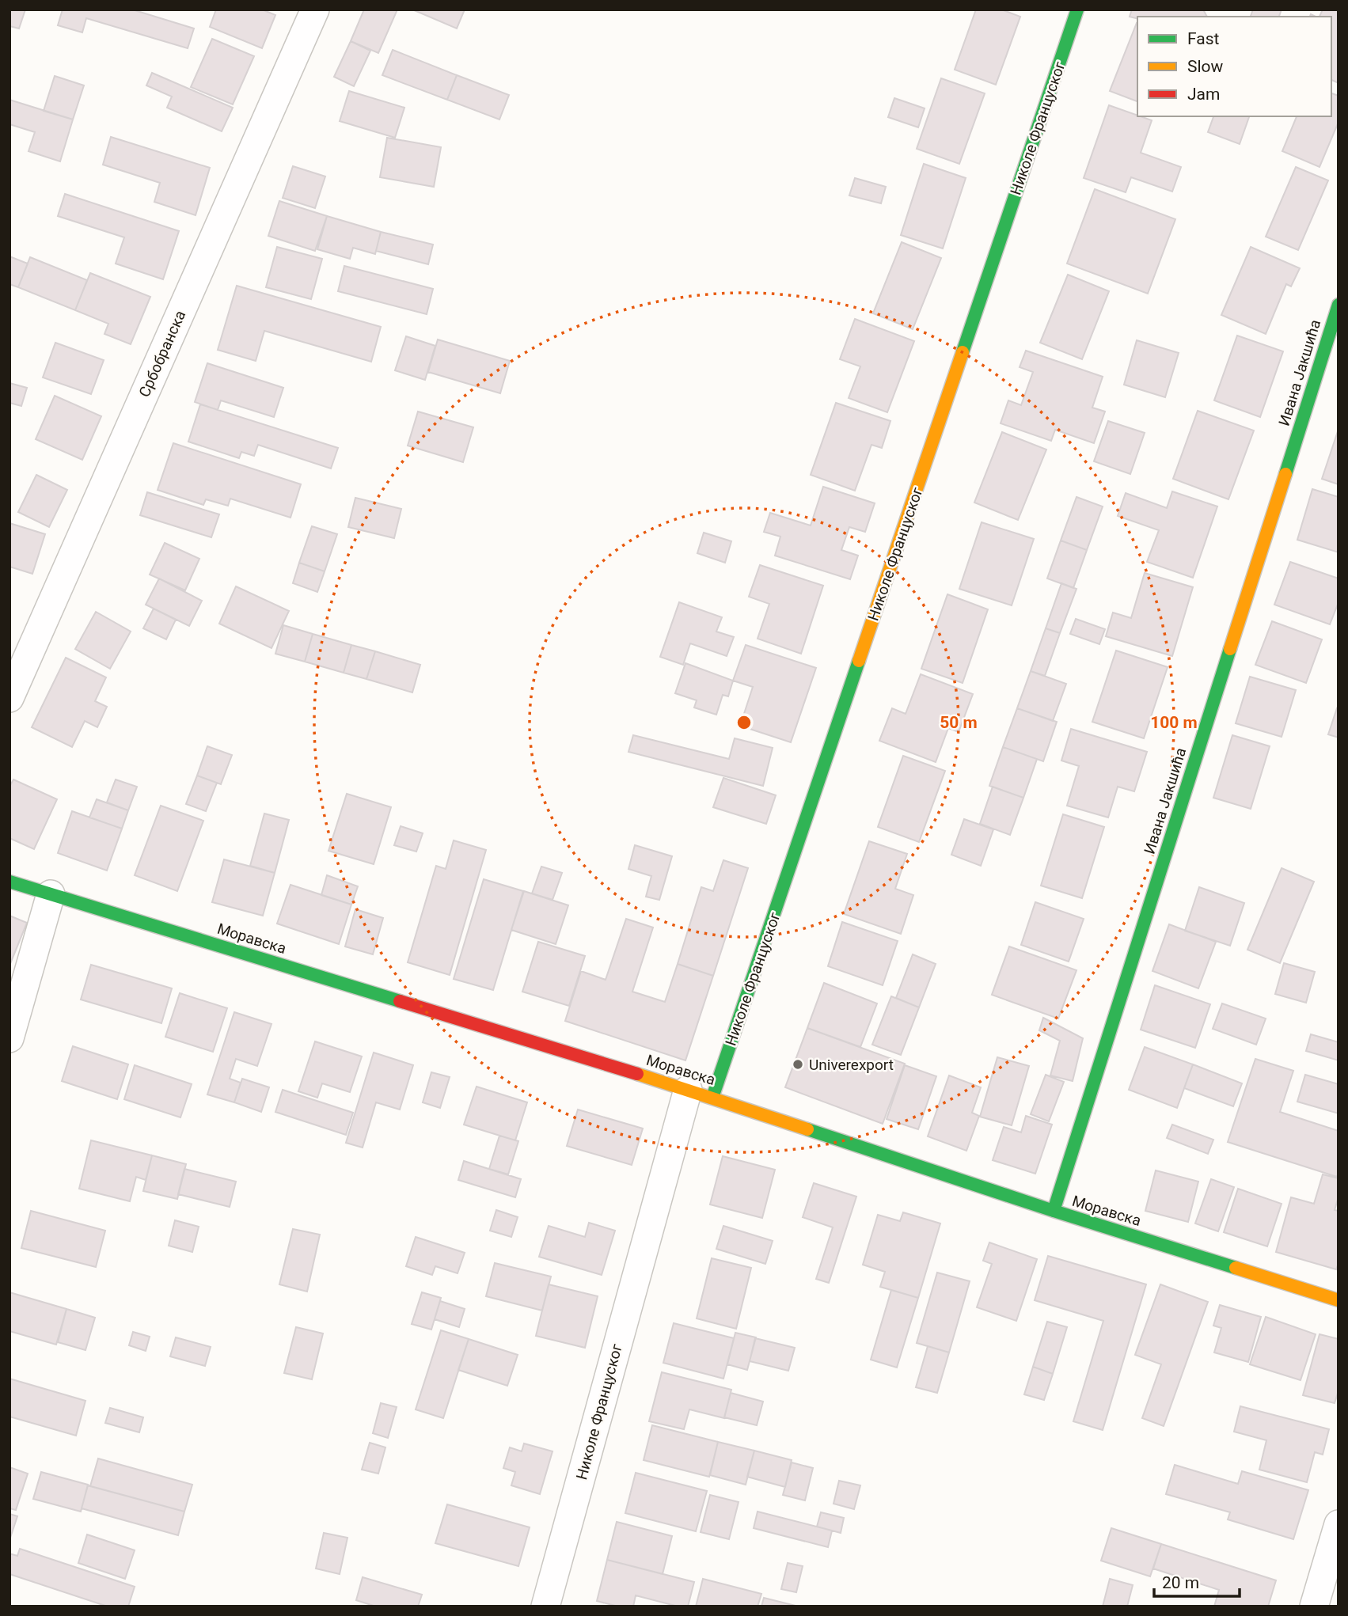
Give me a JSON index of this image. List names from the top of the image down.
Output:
{
  "streets": {
    "street": [
      "Николе Француског",
      "Србобранска",
      "Ивана Јакшића",
      "Моравска"
    ]
  },
  "crossings": [
    ["Николе Француског", "Моравска"],
    ["Ивана Јакшића", "Моравска"]
  ],
  "places": ["Univerexport"],
  "legend": ["Fast", "Slow", "Jam"],
  "scale_bar": "20 m",
  "rings": ["50 m", "100 m"]
}
